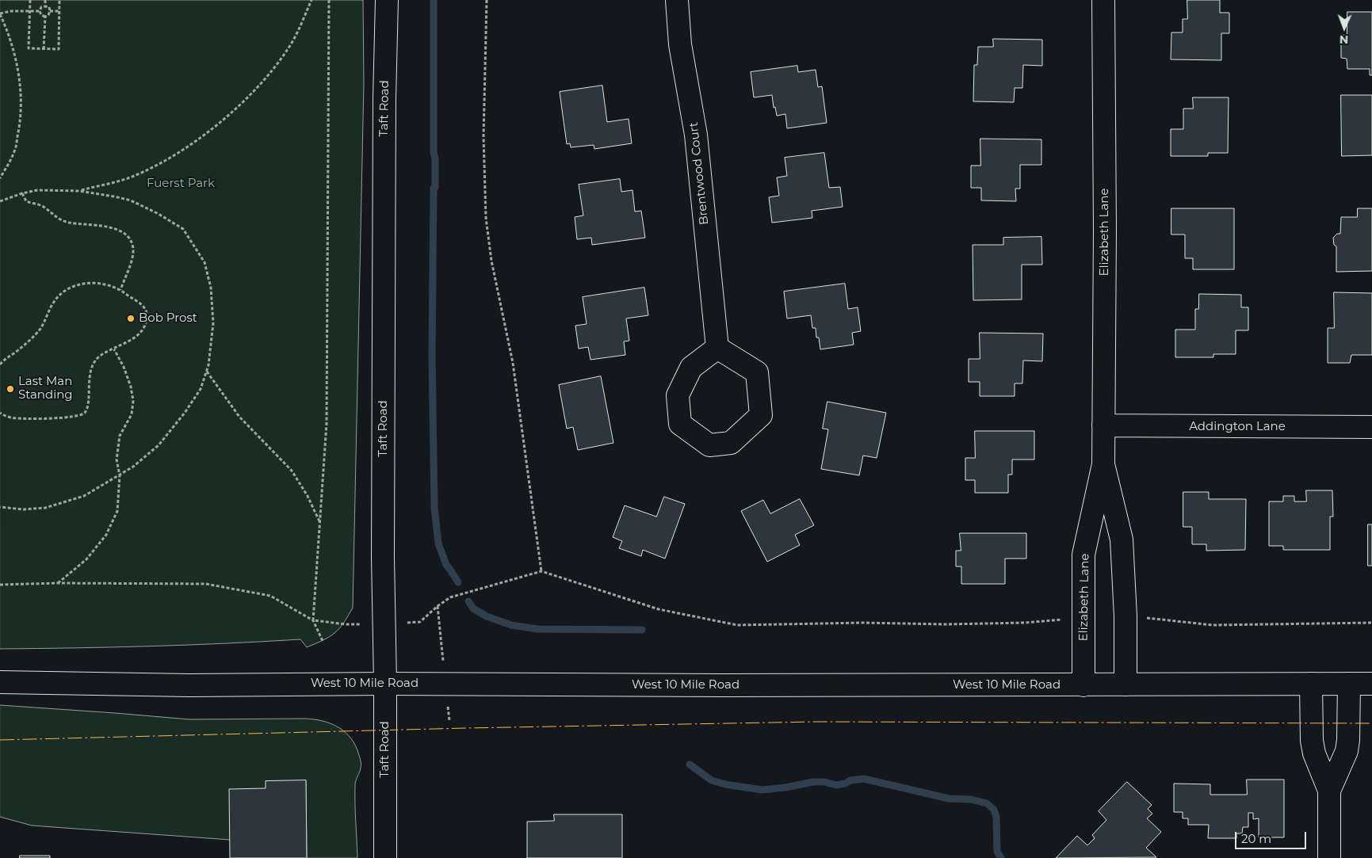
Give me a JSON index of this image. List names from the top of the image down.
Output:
{
  "streets": {
    "street": [
      "Taft Road",
      "Brentwood Court",
      "Elizabeth Lane",
      "Addington Lane",
      "West 10 Mile Road"
    ]
  },
  "crossings": [
    ["Taft Road", "West 10 Mile Road"],
    ["Elizabeth Lane", "Addington Lane"],
    ["Elizabeth Lane", "West 10 Mile Road"]
  ],
  "parks": ["Fuerst Park"],
  "places": ["Bob Prost", "Last Man Standing"],
  "scale_bar": "20 m",
  "north": "bottom"
}
